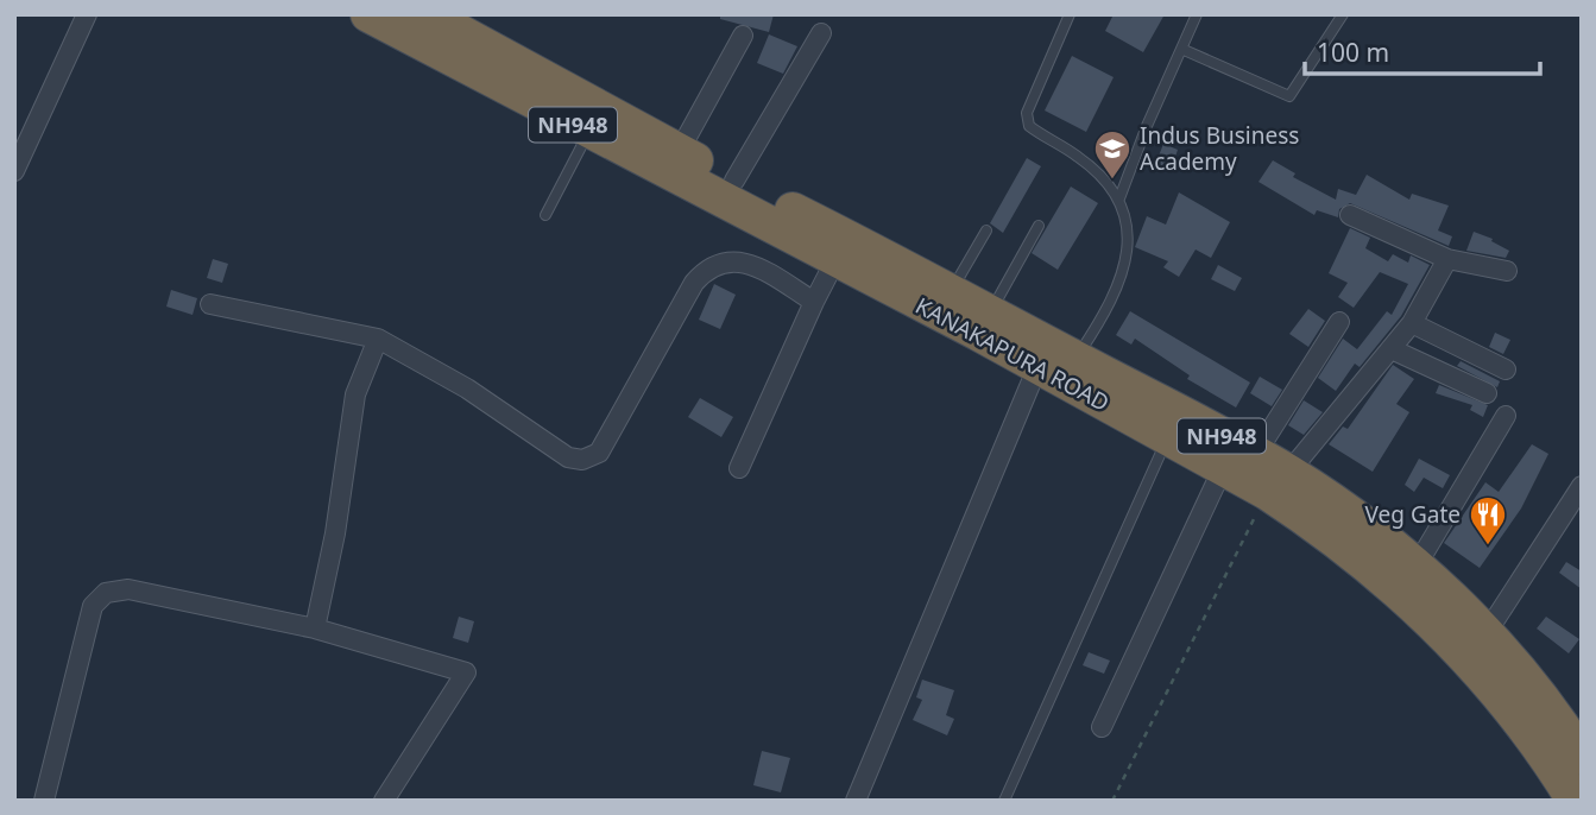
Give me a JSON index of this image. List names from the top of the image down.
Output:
{
  "streets": {
    "highway": ["NH948", "KANAKAPURA ROAD"]
  },
  "places": {
    "school or university": ["Indus Business Academy"],
    "restaurant": ["Veg Gate"]
  },
  "scale_bar": "100 m"
}
